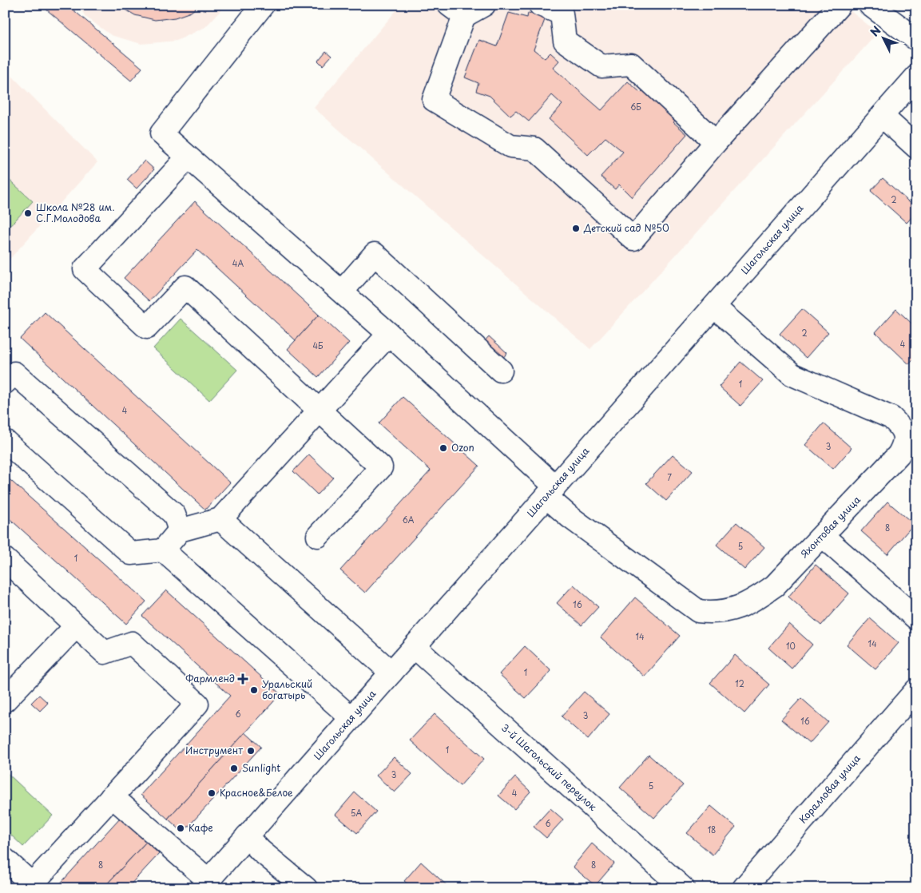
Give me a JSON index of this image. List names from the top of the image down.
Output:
{
  "streets": {
    "street": [
      "Шагольская улица",
      "Яхонтовая улица",
      "3-й Шагольский переулок",
      "Коралловая улица"
    ]
  },
  "crossings": [
    ["Шагольская улица", "Яхонтовая улица"],
    ["Шагольская улица", "3-й Шагольский переулок"]
  ],
  "places": {
    "other": [
      "Школа №28 им. С.Г.Молодова",
      "Детский сад №50",
      "Ozon",
      "Уральский богатырь",
      "Инструмент",
      "Sunlight",
      "Красное&Белое",
      "Кафе"
    ],
    "health": ["Фармленд"]
  },
  "house_numbers": [
    "6Б",
    "2",
    "4А",
    "2",
    "4",
    "4Б",
    "1",
    "4",
    "3",
    "7",
    "6А",
    "8",
    "5",
    "1",
    "16",
    "14",
    "14",
    "10",
    "1",
    "12",
    "6",
    "3",
    "16",
    "1",
    "3",
    "5",
    "4",
    "5А",
    "6",
    "18",
    "8",
    "8"
  ],
  "north": "top left"
}
